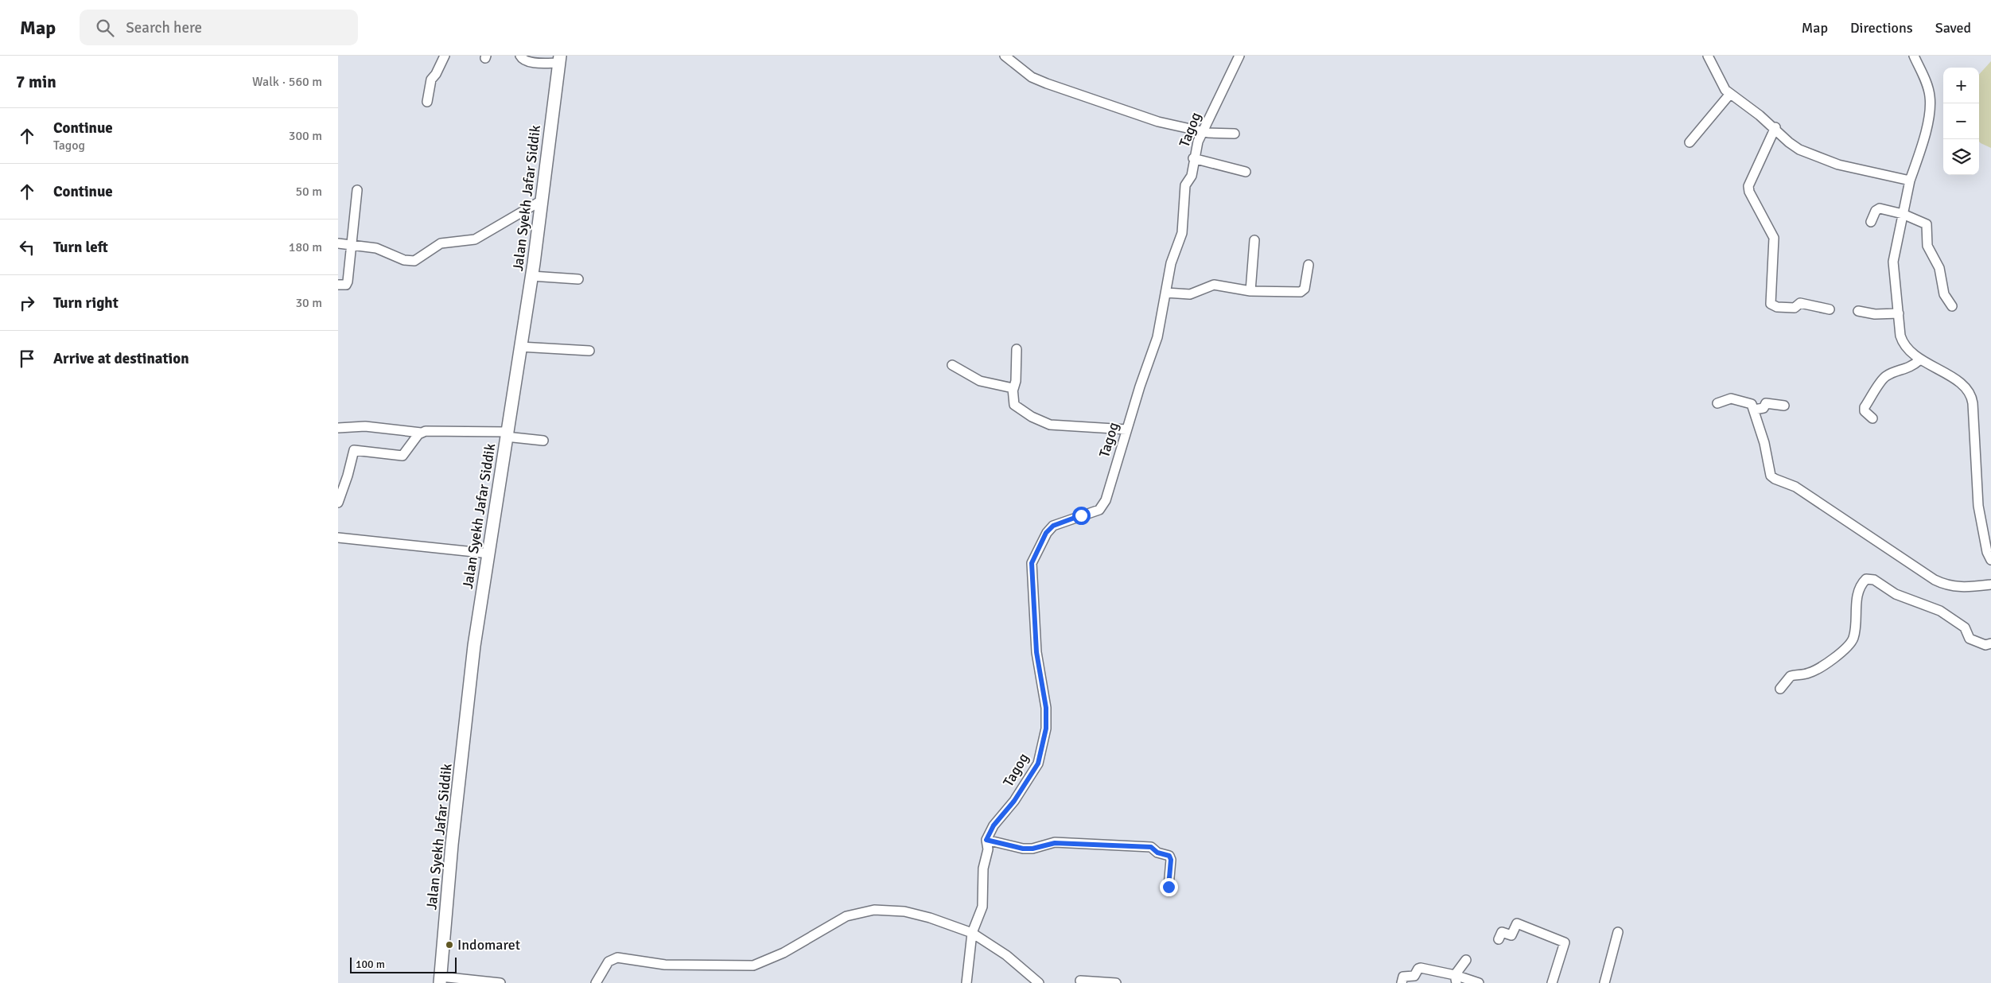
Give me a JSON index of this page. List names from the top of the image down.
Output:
{
  "streets": {
    "main road": ["Jalan Syekh Jafar Siddik"],
    "street": ["Tagog"]
  },
  "places": ["Indomaret"],
  "scale_bar": "100 m",
  "page": {
    "header": "Map",
    "search": "Search here",
    "nav": ["Map", "Directions", "Saved"],
    "heading": ["7 min", "Walk · 560 m"],
    "map_buttons": ["+", "−"],
    "list": [
      ["Continue", "Tagog", "300 m"],
      ["Continue", "50 m"],
      ["Turn left", "180 m"],
      ["Turn right", "30 m"],
      "Arrive at destination"
    ],
    "scale": "100 m"
  }
}
